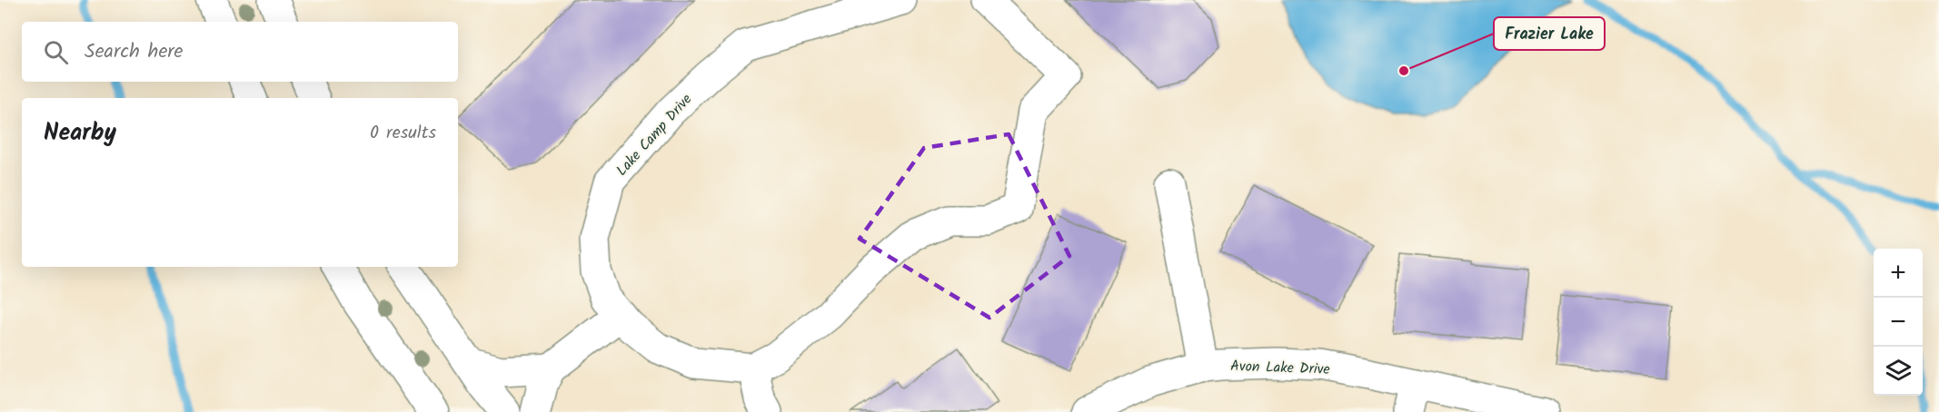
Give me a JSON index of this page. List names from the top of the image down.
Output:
{
  "streets": {
    "street": ["Lake Camp Drive", "Avon Lake Drive"]
  },
  "places": ["Frazier Lake"],
  "page": {
    "search": "Search here",
    "heading": ["Nearby", "0 results"],
    "map_buttons": ["+", "−"]
  }
}
